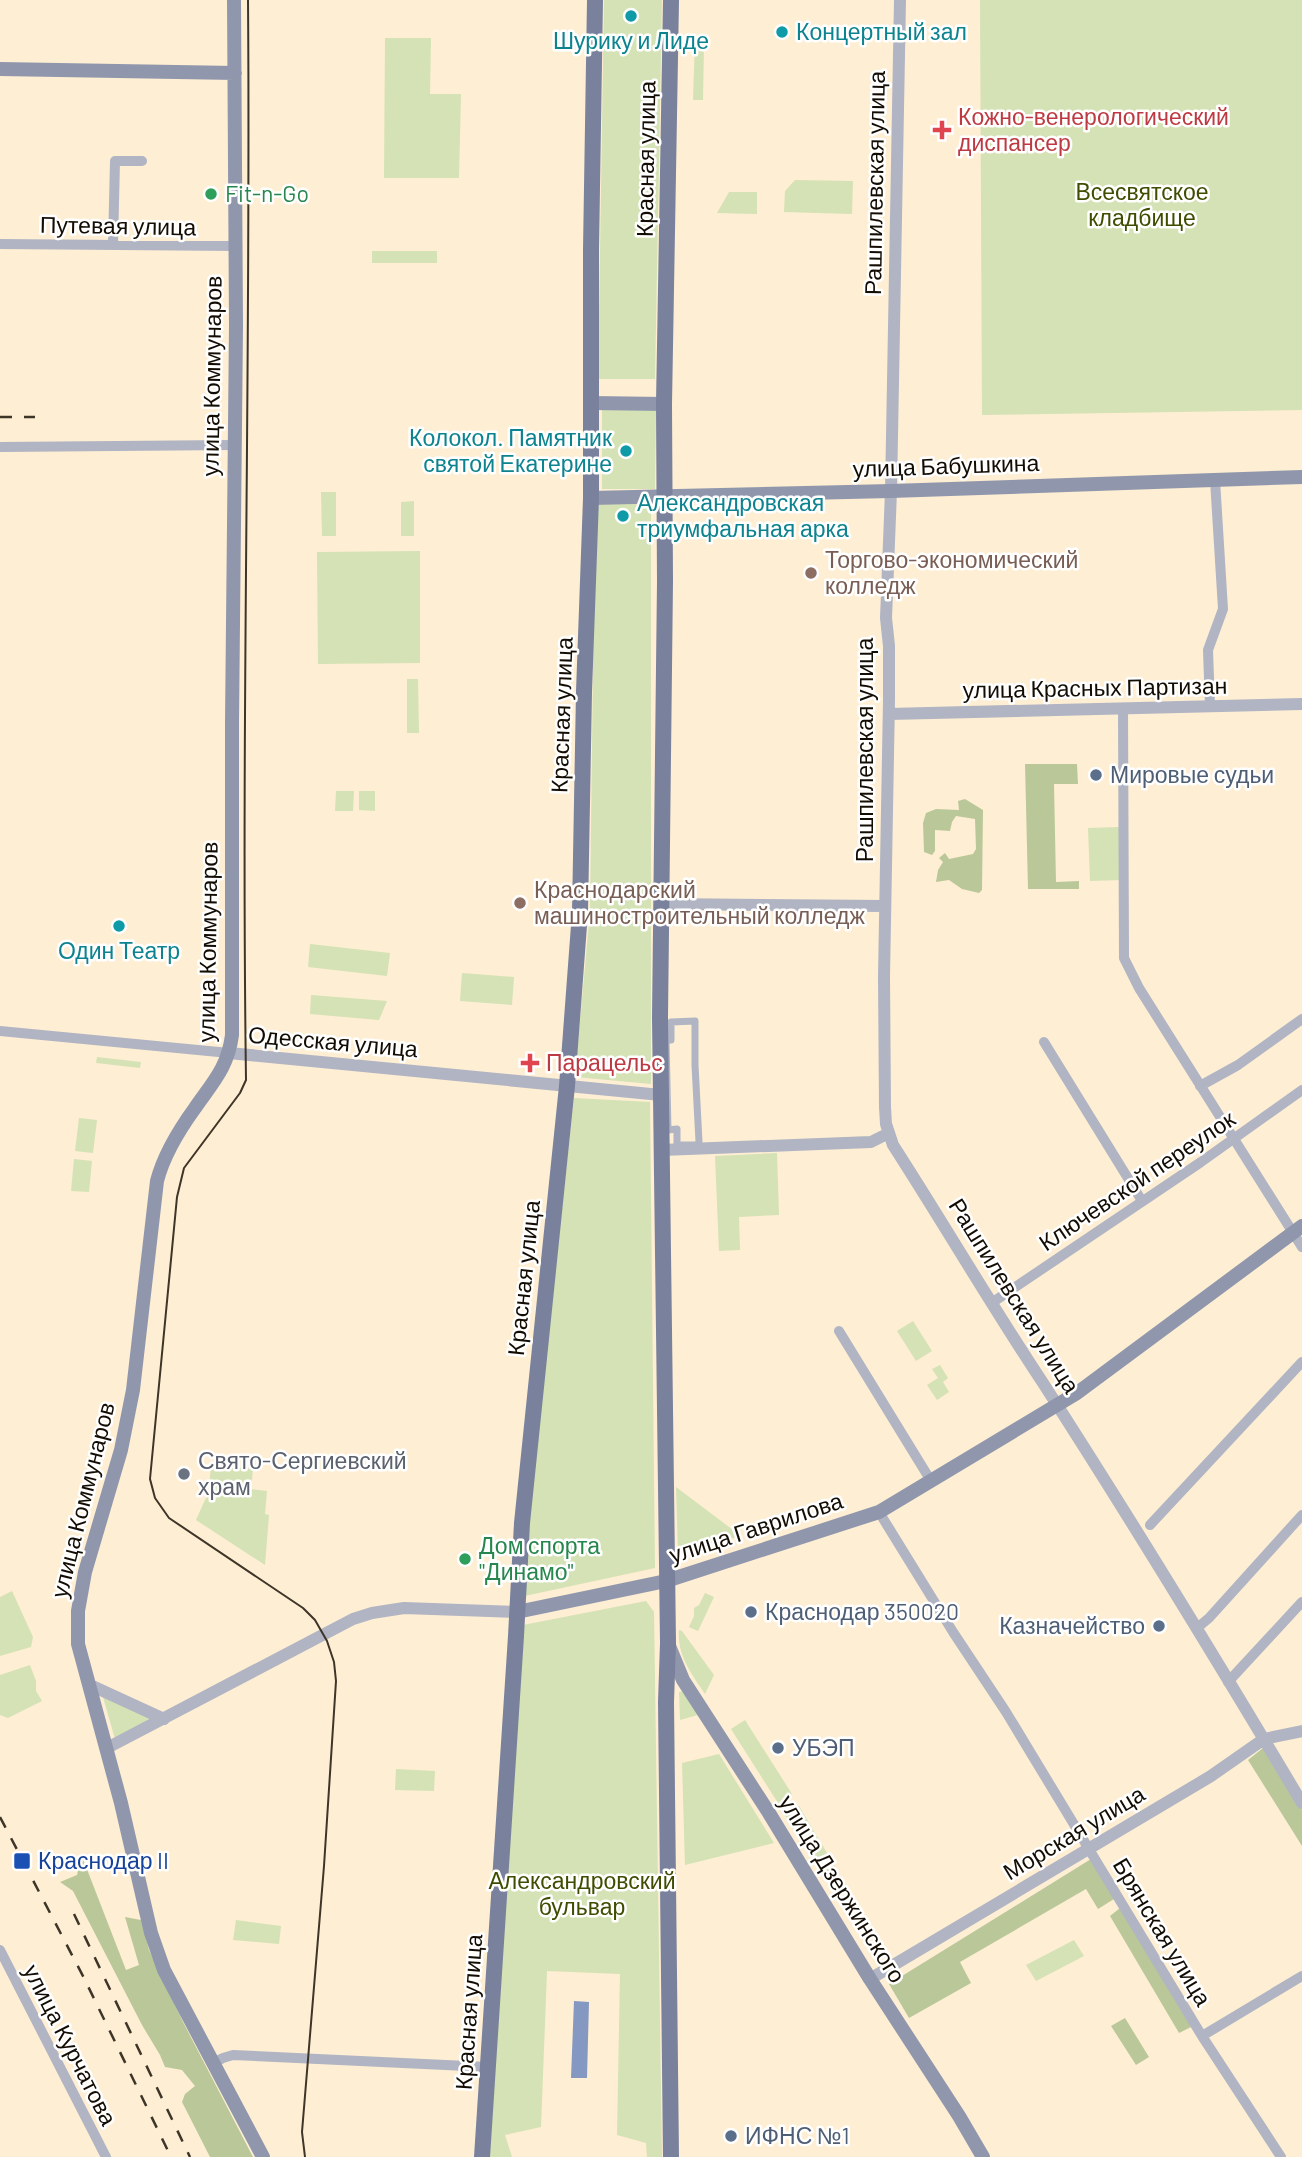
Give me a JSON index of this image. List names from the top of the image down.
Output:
{
  "streets": {
    "main road": [
      "Красная улица",
      "улица Коммунаров",
      "улица Бабушкина",
      "улица Гаврилова",
      "улица Дзержинского"
    ],
    "street": [
      "Рашпилевская улица",
      "Путевая улица",
      "улица Красных Партизан",
      "Одесская улица",
      "Ключевской переулок",
      "Морская улица",
      "Брянская улица",
      "улица Курчатова"
    ]
  },
  "crossings": [
    ["Красная улица", "улица Бабушкина"],
    ["Красная улица", "Одесская улица"],
    ["Красная улица", "улица Гаврилова"],
    ["Красная улица", "улица Дзержинского"],
    ["Рашпилевская улица", "улица Бабушкина"],
    ["Рашпилевская улица", "улица Красных Партизан"],
    ["Рашпилевская улица", "Ключевской переулок"],
    ["Рашпилевская улица", "улица Гаврилова"],
    ["Рашпилевская улица", "Морская улица"],
    ["Путевая улица", "улица Коммунаров"],
    ["улица Коммунаров", "Одесская улица"],
    ["улица Коммунаров", "улица Гаврилова"],
    ["улица Гаврилова", "Брянская улица"],
    ["Морская улица", "улица Дзержинского"],
    ["Морская улица", "Брянская улица"]
  ],
  "parks": ["Всесвятское кладбище", "Александровский бульвар"],
  "places": {
    "other": [
      "Шурику и Лиде",
      "Концертный зал",
      "Fit-n-Go",
      "Колокол. Памятник святой Екатерине",
      "Александровская триумфальная арка",
      "Торгово-экономический колледж",
      "Мировые судьи",
      "Краснодарский машиностроительный колледж",
      "Один Театр",
      "Свято-Сергиевский храм",
      "Дом спорта \"Динамо\"",
      "Краснодар 350020",
      "Казначейство",
      "УБЭП",
      "ИФНС №1"
    ],
    "health": ["Кожно-венерологический диспансер", "Парацельс"],
    "transit": ["Краснодар II"]
  }
}
